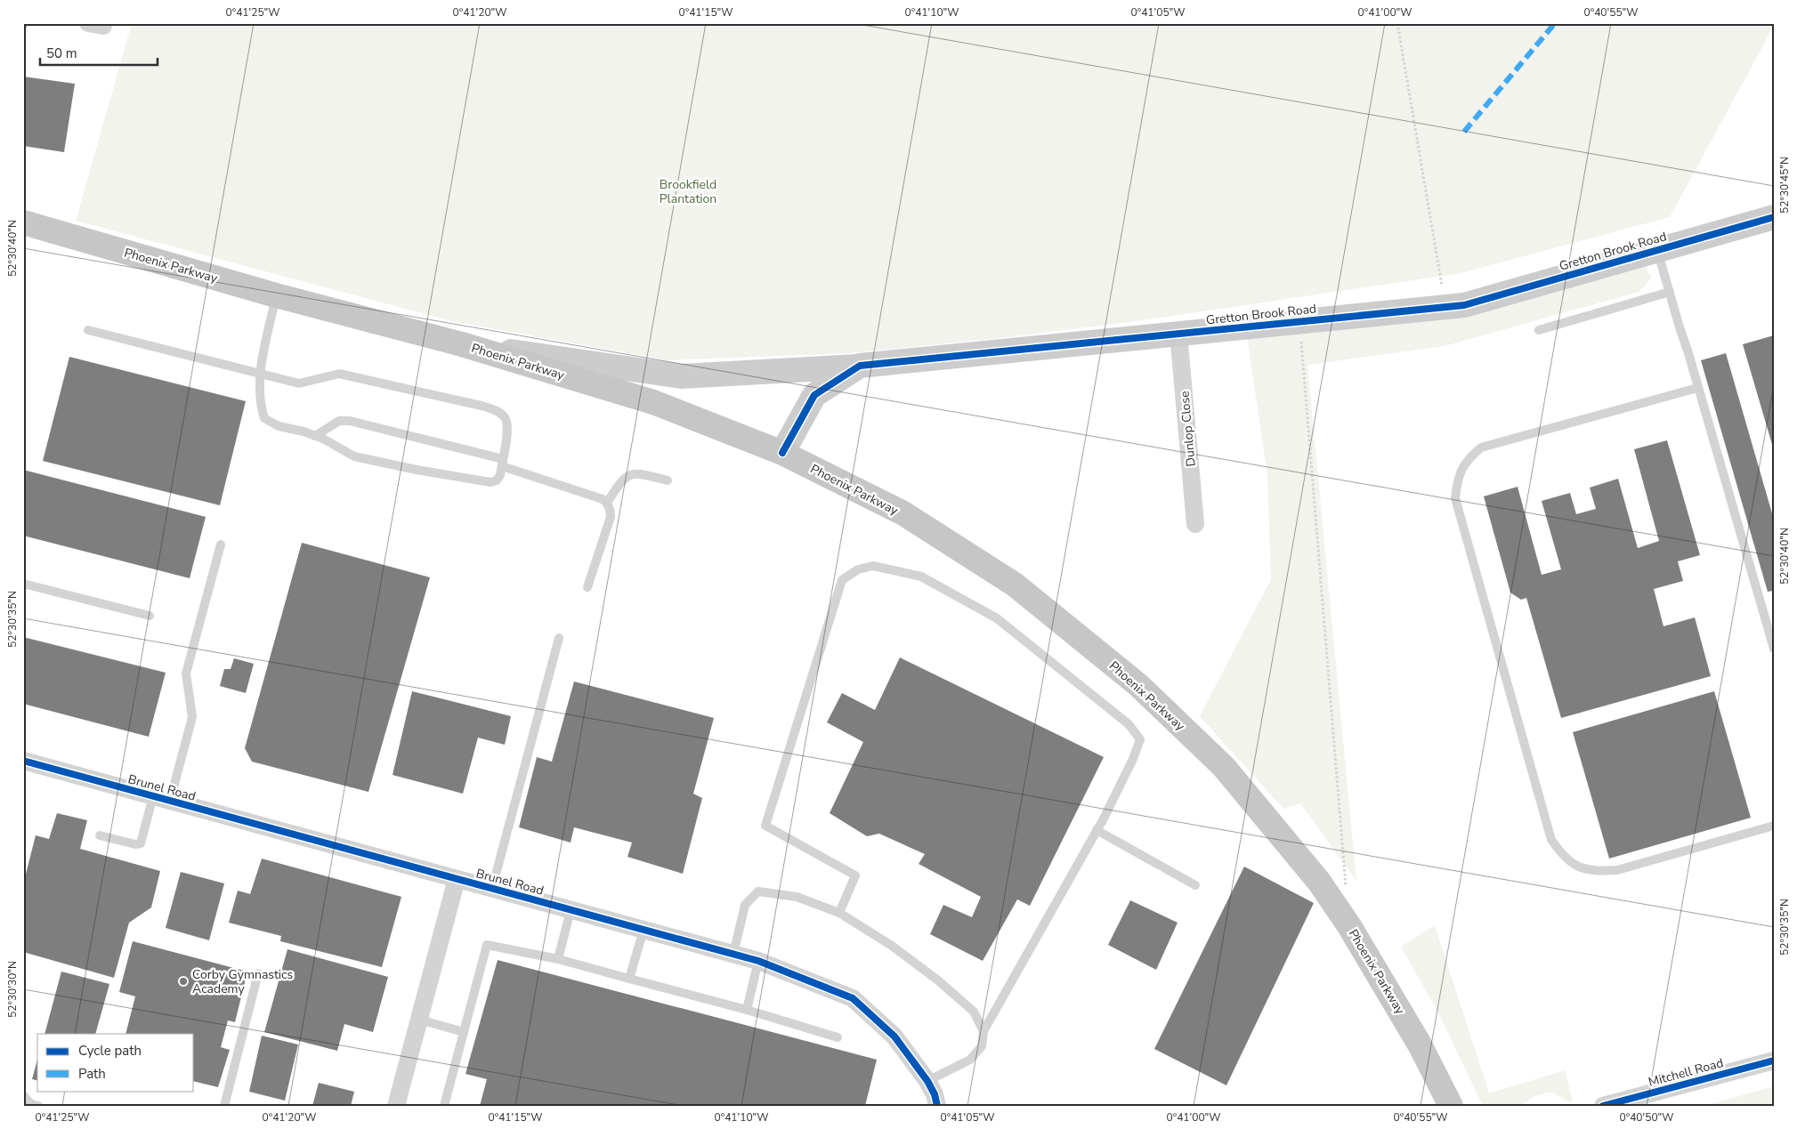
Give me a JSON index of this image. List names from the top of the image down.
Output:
{
  "streets": {
    "main road": ["Phoenix Parkway"],
    "street": [
      "Gretton Brook Road",
      "Dunlop Close",
      "Brunel Road",
      "Mitchell Road"
    ]
  },
  "crossings": [
    ["Gretton Brook Road", "Phoenix Parkway"],
    ["Gretton Brook Road", "Dunlop Close"]
  ],
  "parks": ["Brookfield Plantation"],
  "places": ["Corby Gymnastics Academy"],
  "legend": ["Cycle path", "Path"],
  "scale_bar": "50 m",
  "coordinates": [
    "0°41'25\"W",
    "0°41'20\"W",
    "0°41'15\"W",
    "0°41'10\"W",
    "0°41'05\"W",
    "0°41'00\"W",
    "0°40'55\"W",
    "52°30'45\"N",
    "52°30'40\"N",
    "52°30'35\"N",
    "52°30'30\"N",
    "0°40'50\"W"
  ]
}
